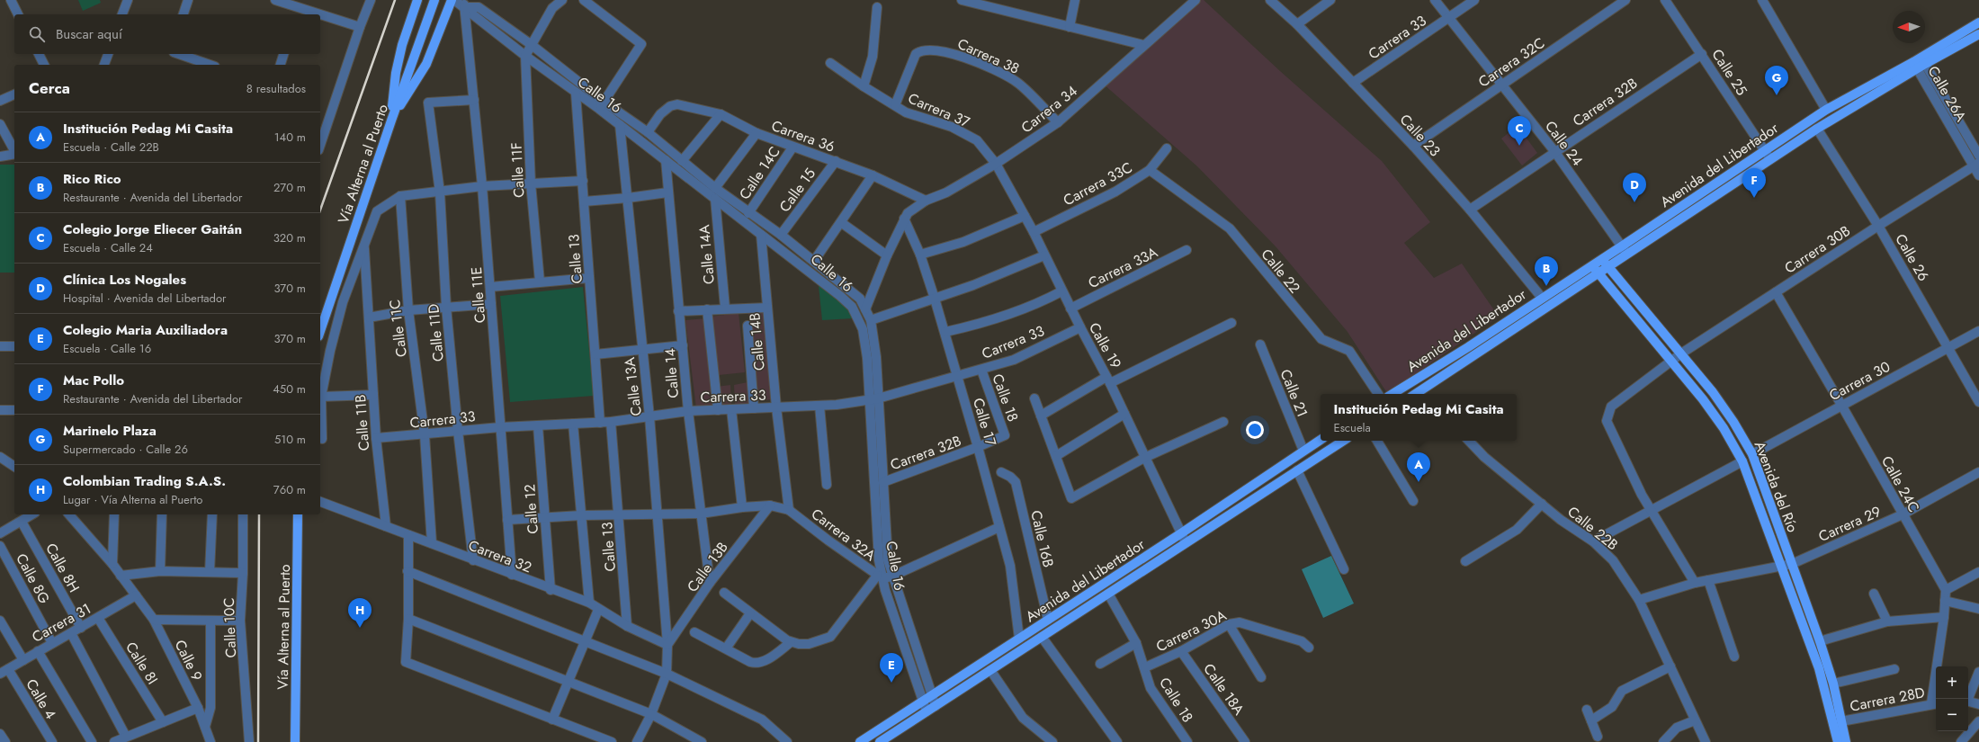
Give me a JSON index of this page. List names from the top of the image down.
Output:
{
  "streets": {
    "main road": ["Vía Alterna al Puerto", "Avenida del Libertador", "Avenida del Río"],
    "street": [
      "Carrera 33",
      "Carrera 38",
      "Carrera 32C",
      "Calle 25",
      "Calle 26A",
      "Calle 16",
      "Carrera 32B",
      "Carrera 34",
      "Carrera 37",
      "Calle 23",
      "Carrera 36",
      "Calle 24",
      "Calle 11F",
      "Calle 14C",
      "Carrera 33C",
      "Calle 15",
      "Carrera 30B",
      "Calle 14A",
      "Calle 26",
      "Calle 13",
      "Carrera 33A",
      "Calle 22",
      "Calle 11E",
      "Calle 11C",
      "Calle 11D",
      "Calle 14B",
      "Calle 19",
      "Calle 14",
      "Carrera 30",
      "Calle 13A",
      "Calle 21",
      "Calle 18",
      "Calle 17",
      "Calle 11B",
      "Calle 24C",
      "Calle 12",
      "Carrera 29",
      "Calle 22B",
      "Carrera 32A",
      "Calle 16B",
      "Carrera 32",
      "Calle 13B",
      "Calle 8H",
      "Calle 8G",
      "Carrera 31",
      "Calle 10C",
      "Carrera 30A",
      "Calle 9",
      "Calle 8I",
      "Calle 18A",
      "Calle 4",
      "Carrera 28D"
    ]
  },
  "crossings": [
    ["Carrera 33", "Calle 16"],
    ["Carrera 33", "Calle 23"],
    ["Carrera 33", "Calle 24"],
    ["Carrera 33", "Calle 13"],
    ["Carrera 33", "Calle 11E"],
    ["Carrera 33", "Calle 11C"],
    ["Carrera 33", "Calle 11D"],
    ["Carrera 33", "Calle 14B"],
    ["Carrera 33", "Calle 19"],
    ["Carrera 33", "Calle 14"],
    ["Carrera 33", "Calle 13A"],
    ["Carrera 33", "Calle 18"],
    ["Carrera 33", "Calle 17"],
    ["Carrera 33", "Calle 11B"],
    ["Carrera 33", "Calle 12"],
    ["Carrera 38", "Carrera 34"],
    ["Carrera 38", "Carrera 37"],
    ["Carrera 32C", "Calle 23"],
    ["Carrera 32C", "Calle 24"],
    ["Calle 25", "Carrera 32B"],
    ["Calle 25", "Avenida del Libertador"],
    ["Calle 26A", "Avenida del Libertador"],
    ["Calle 26A", "Carrera 30B"],
    ["Calle 16", "Carrera 32B"],
    ["Calle 16", "Carrera 34"],
    ["Calle 16", "Carrera 36"],
    ["Calle 16", "Avenida del Libertador"],
    ["Calle 16", "Calle 11F"],
    ["Calle 16", "Calle 14C"],
    ["Calle 16", "Calle 15"],
    ["Calle 16", "Calle 14A"],
    ["Calle 16", "Calle 13"],
    ["Calle 16", "Calle 11E"],
    ["Calle 16", "Calle 14B"],
    ["Calle 16", "Calle 14"],
    ["Calle 16", "Calle 13A"],
    ["Calle 16", "Calle 17"],
    ["Calle 16", "Carrera 32A"],
    ["Carrera 32B", "Calle 23"],
    ["Carrera 32B", "Calle 24"],
    ["Carrera 32B", "Calle 18"],
    ["Carrera 32B", "Calle 17"],
    ["Carrera 34", "Carrera 37"],
    ["Carrera 34", "Carrera 36"],
    ["Carrera 34", "Calle 19"],
    ["Carrera 34", "Calle 17"],
    ["Carrera 37", "Calle 19"],
    ["Calle 23", "Avenida del Libertador"],
    ["Carrera 36", "Calle 14C"],
    ["Carrera 36", "Calle 15"],
    ["Calle 24", "Avenida del Libertador"],
    ["Avenida del Libertador", "Calle 26"],
    ["Avenida del Libertador", "Calle 19"],
    ["Avenida del Libertador", "Calle 21"],
    ["Avenida del Libertador", "Calle 18"],
    ["Avenida del Libertador", "Calle 17"],
    ["Avenida del Libertador", "Avenida del Río"],
    ["Avenida del Libertador", "Calle 16B"],
    ["Carrera 33C", "Calle 22"],
    ["Carrera 33C", "Calle 19"],
    ["Carrera 30B", "Calle 26"],
    ["Carrera 30B", "Calle 24C"],
    ["Carrera 30B", "Avenida del Río"],
    ["Carrera 30B", "Carrera 29"],
    ["Calle 26", "Carrera 30"],
    ["Calle 13", "Carrera 32A"],
    ["Calle 13", "Carrera 32"],
    ["Carrera 33A", "Calle 19"],
    ["Calle 11E", "Calle 11D"],
    ["Calle 11E", "Carrera 32A"],
    ["Calle 11E", "Carrera 32"],
    ["Calle 11C", "Carrera 32"],
    ["Calle 11D", "Carrera 32"],
    ["Calle 14B", "Carrera 32A"],
    ["Calle 14", "Carrera 32A"],
    ["Calle 14", "Calle 13B"],
    ["Carrera 30", "Calle 24C"],
    ["Carrera 30", "Avenida del Río"],
    ["Calle 13A", "Carrera 32A"],
    ["Calle 13A", "Carrera 32"],
    ["Calle 13A", "Calle 13B"],
    ["Calle 18", "Calle 17"],
    ["Calle 18", "Carrera 30A"],
    ["Calle 17", "Carrera 32A"],
    ["Calle 11B", "Carrera 32"],
    ["Calle 24C", "Carrera 29"],
    ["Avenida del Río", "Carrera 29"],
    ["Avenida del Río", "Carrera 28D"],
    ["Calle 12", "Carrera 32A"],
    ["Calle 12", "Carrera 32"],
    ["Carrera 29", "Calle 22B"],
    ["Carrera 32A", "Calle 13B"],
    ["Carrera 32", "Calle 13B"],
    ["Calle 8H", "Carrera 31"],
    ["Calle 8G", "Carrera 31"],
    ["Carrera 31", "Calle 9"],
    ["Carrera 31", "Calle 8I"],
    ["Carrera 31", "Calle 4"],
    ["Calle 10C", "Calle 9"],
    ["Carrera 30A", "Calle 18A"]
  ],
  "north": "left",
  "page": {
    "search": "Buscar aquí",
    "heading": ["Cerca", "8 resultados"],
    "pins": [
      "G",
      "C",
      "F",
      "D",
      "B",
      "A",
      "H",
      "E"
    ],
    "list": [
      {
        "mark": "A",
        "name": "Institución Pedag Mi Casita",
        "note": "Escuela · Calle 22B",
        "value": "140 m"
      },
      {
        "mark": "B",
        "name": "Rico Rico",
        "note": "Restaurante · Avenida del Libertador",
        "value": "270 m"
      },
      {
        "mark": "C",
        "name": "Colegio Jorge Eliecer Gaitán",
        "note": "Escuela · Calle 24",
        "value": "320 m"
      },
      {
        "mark": "D",
        "name": "Clínica Los Nogales",
        "note": "Hospital · Avenida del Libertador",
        "value": "370 m"
      },
      {
        "mark": "E",
        "name": "Colegio Maria Auxiliadora",
        "note": "Escuela · Calle 16",
        "value": "370 m"
      },
      {
        "mark": "F",
        "name": "Mac Pollo",
        "note": "Restaurante · Avenida del Libertador",
        "value": "450 m"
      },
      {
        "mark": "G",
        "name": "Marinelo Plaza",
        "note": "Supermercado · Calle 26",
        "value": "510 m"
      },
      {
        "mark": "H",
        "name": "Colombian Trading S.A.S.",
        "note": "Lugar · Vía Alterna al Puerto",
        "value": "760 m"
      }
    ],
    "popup": ["Institución Pedag Mi Casita", "Escuela"],
    "map_buttons": ["+", "−"]
  }
}
